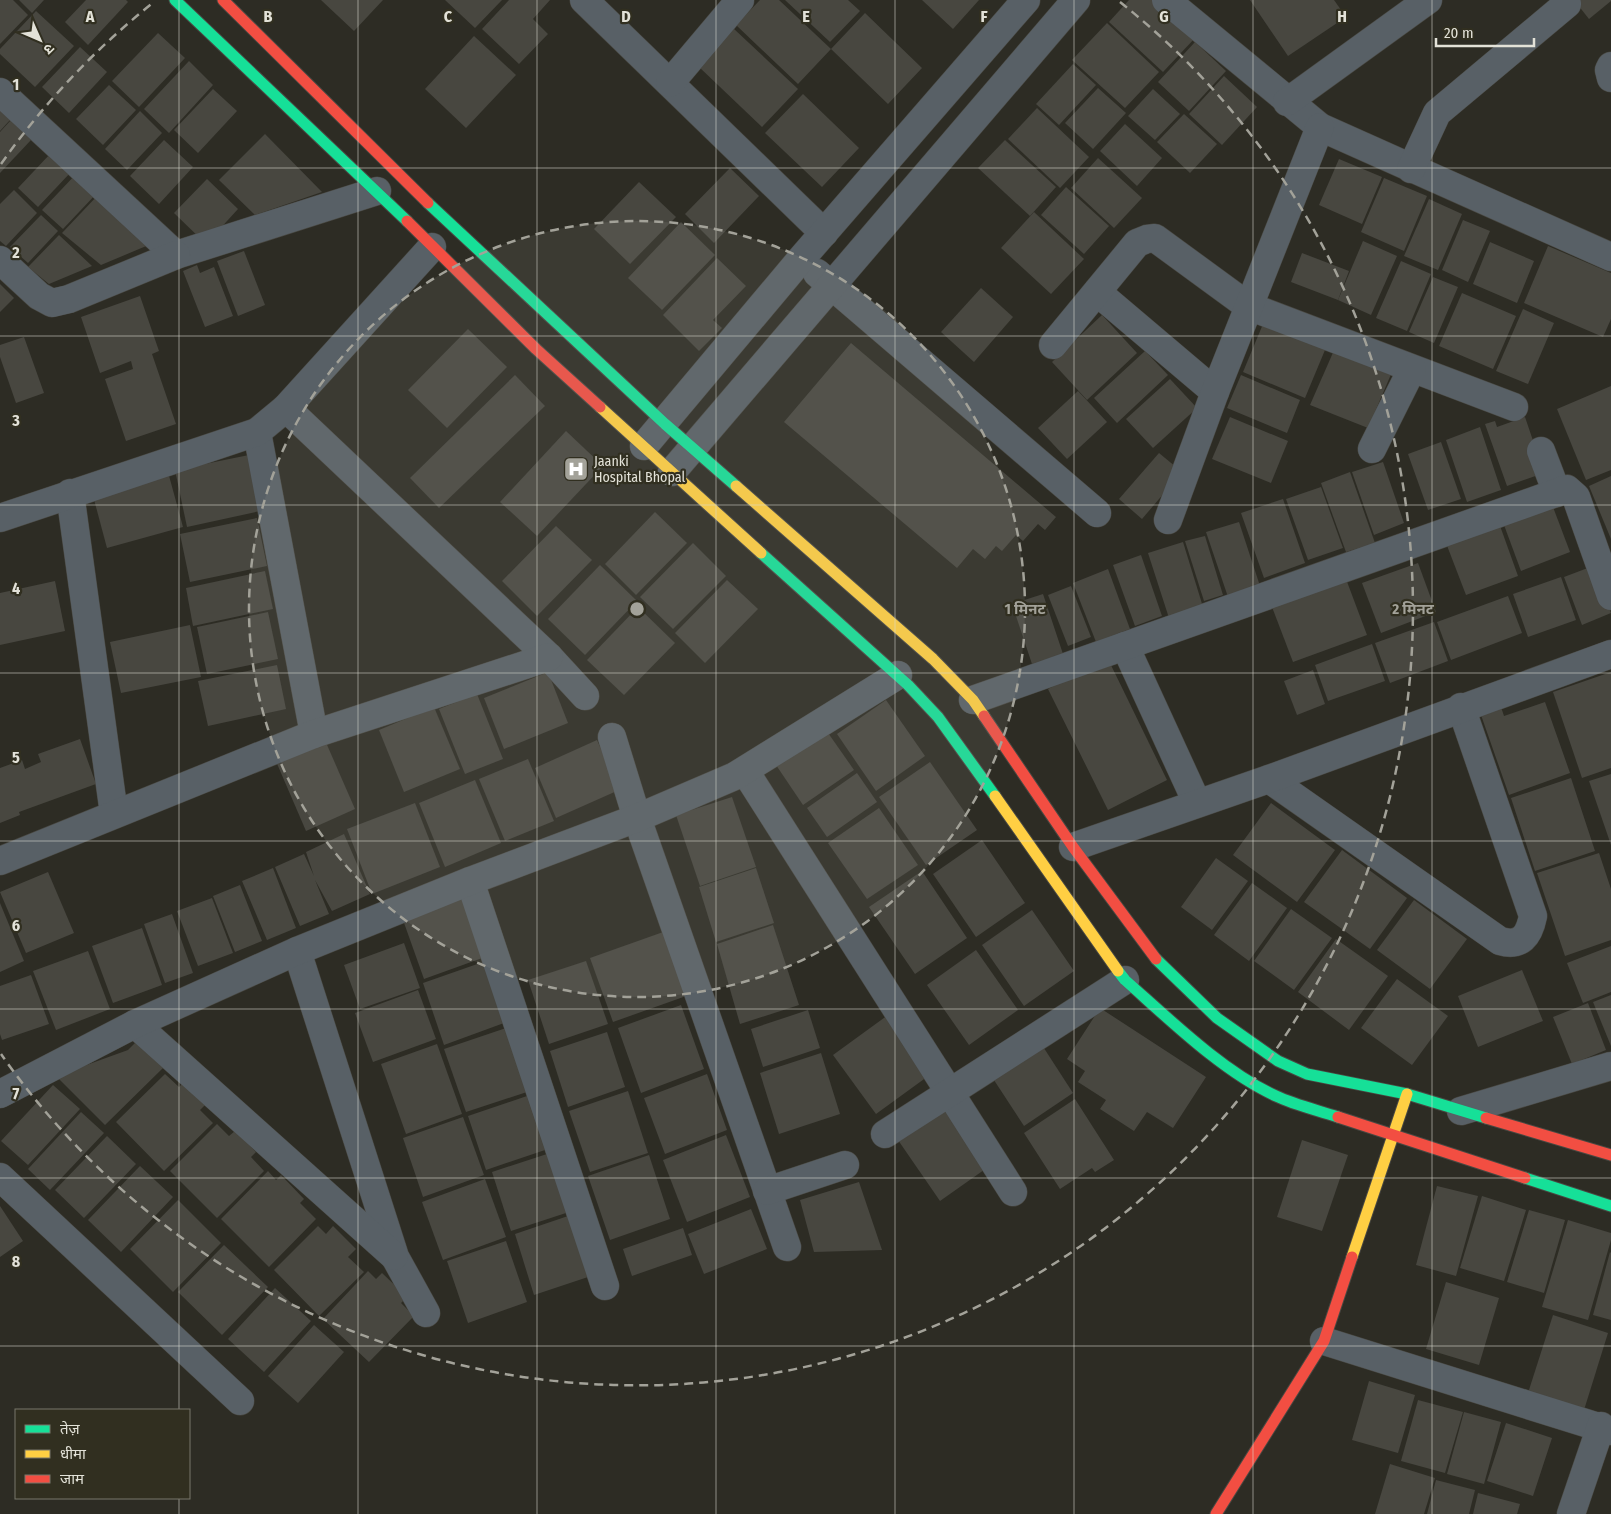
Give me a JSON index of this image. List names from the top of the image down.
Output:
{
  "places": {
    "hospital": ["Jaanki Hospital Bhopal"]
  },
  "legend": ["तेज़", "धीमा", "जाम"],
  "scale_bar": "20 m",
  "north": "bottom right",
  "grid": {
    "columns": [
      "A",
      "B",
      "C",
      "D",
      "E",
      "F",
      "G",
      "H"
    ],
    "rows": [
      "1",
      "2",
      "3",
      "4",
      "5",
      "6",
      "7",
      "8"
    ]
  },
  "rings": ["1 मिनट", "2 मिनट"]
}
